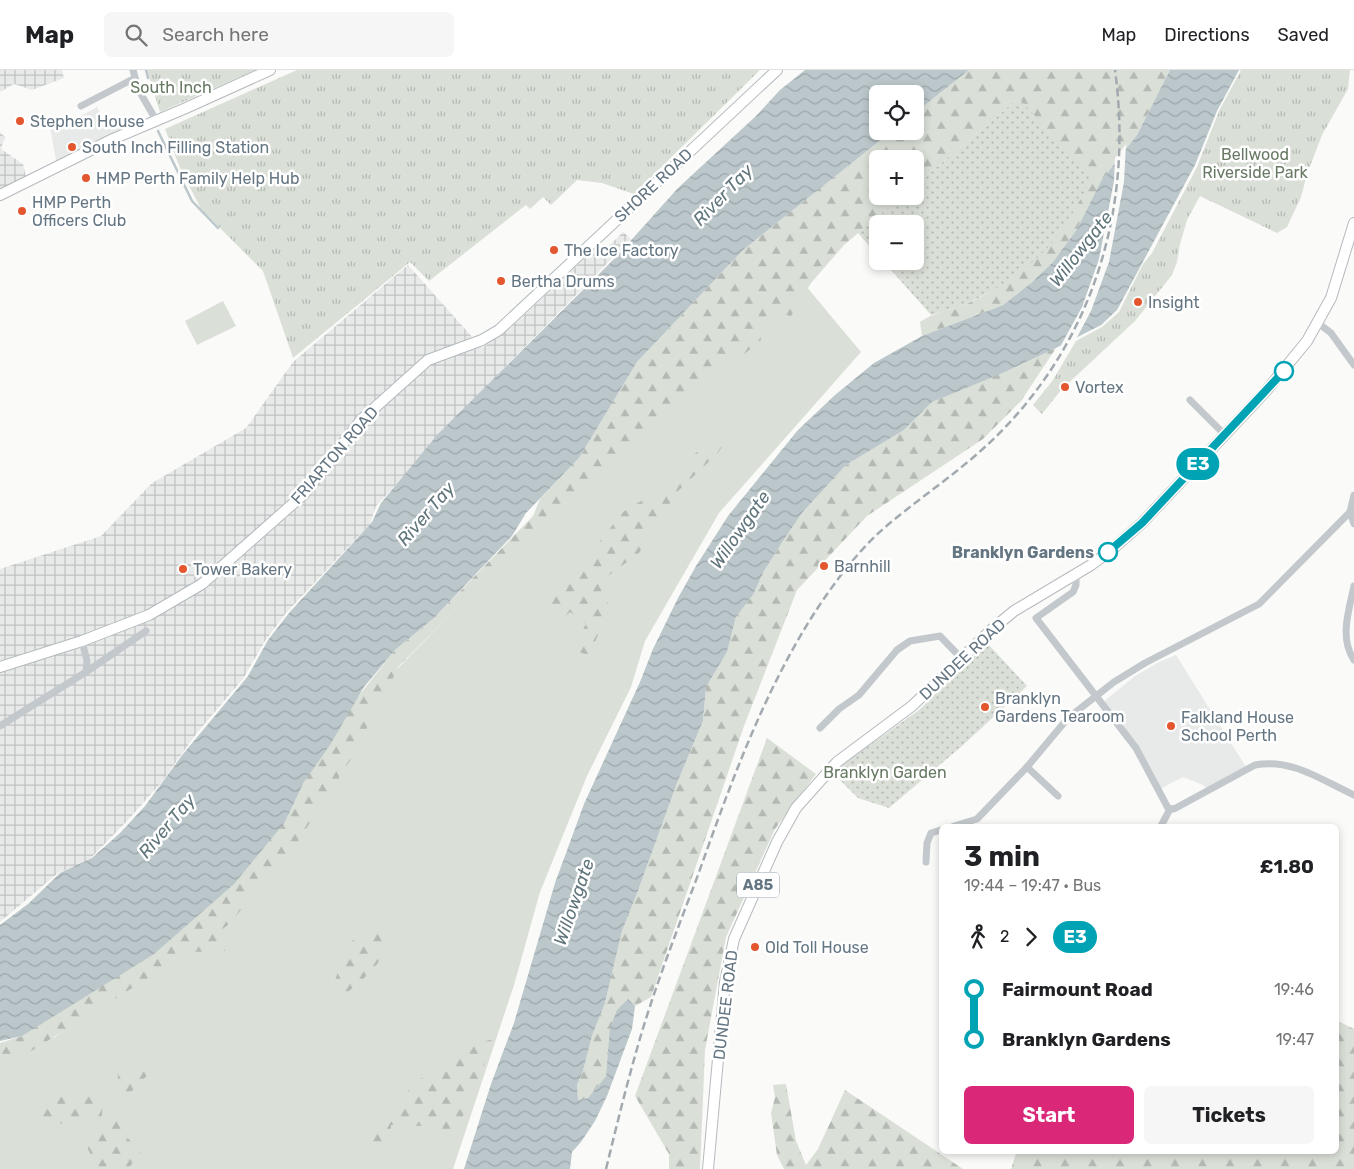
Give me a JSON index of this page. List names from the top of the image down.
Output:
{
  "streets": {
    "main road": [
      "SHORE ROAD",
      "FRIARTON ROAD",
      "DUNDEE ROAD",
      "A85"
    ]
  },
  "crossings": [
    ["SHORE ROAD", "FRIARTON ROAD"]
  ],
  "water": ["River Tay", "Willowgate"],
  "parks": ["South Inch", "Bellwood Riverside Park", "Branklyn Garden"],
  "places": [
    "Stephen House",
    "South Inch Filling Station",
    "HMP Perth Family Help Hub",
    "HMP Perth Officers Club",
    "The Ice Factory",
    "Bertha Drums",
    "Insight",
    "Vortex",
    "Branklyn Gardens",
    "Barnhill",
    "Tower Bakery",
    "Branklyn Gardens Tearoom",
    "Falkland House School Perth",
    "Old Toll House"
  ],
  "lines": ["bus line E3"],
  "page": {
    "header": "Map",
    "search": "Search here",
    "nav": ["Map", "Directions", "Saved"],
    "on_map": "E3",
    "map_buttons": ["+", "−"],
    "heading": ["3 min", "19:44 – 19:47 · Bus", "£1.80"],
    "legs": ["2", "E3"],
    "list": [
      {
        "name": "Fairmount Road",
        "value": "19:46"
      },
      {
        "name": "Branklyn Gardens",
        "value": "19:47"
      }
    ],
    "buttons": ["Start", "Tickets"]
  }
}
